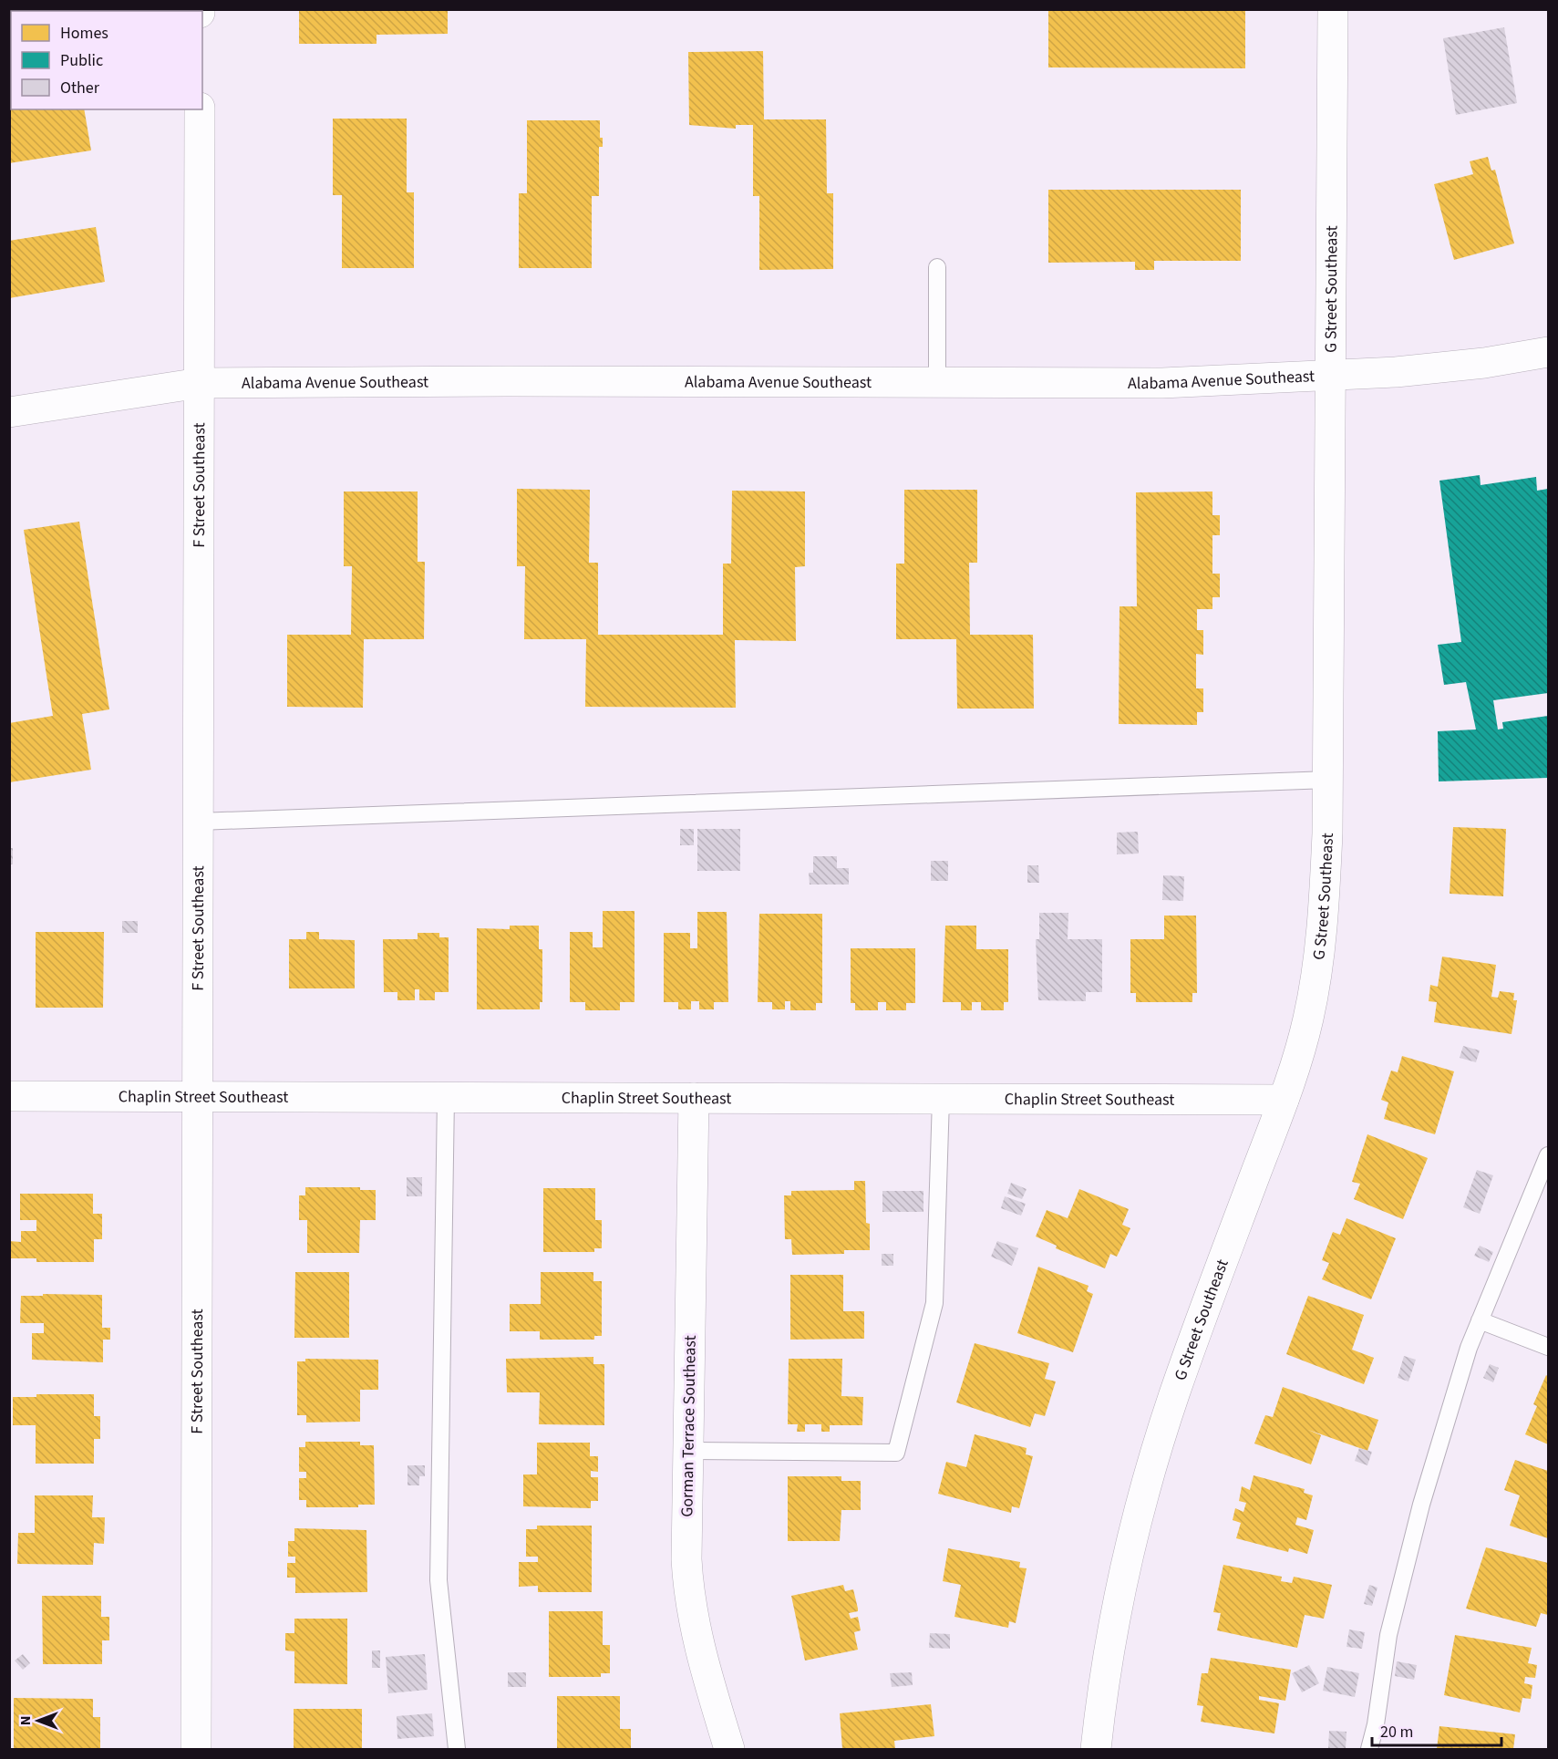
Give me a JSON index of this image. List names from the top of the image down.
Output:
{
  "streets": {
    "street": [
      "G Street Southeast",
      "Alabama Avenue Southeast",
      "F Street Southeast",
      "Chaplin Street Southeast",
      "Gorman Terrace Southeast"
    ]
  },
  "crossings": [
    ["G Street Southeast", "Alabama Avenue Southeast"],
    ["G Street Southeast", "Chaplin Street Southeast"],
    ["Alabama Avenue Southeast", "F Street Southeast"],
    ["F Street Southeast", "Chaplin Street Southeast"],
    ["Chaplin Street Southeast", "Gorman Terrace Southeast"]
  ],
  "legend": ["Homes", "Public", "Other"],
  "scale_bar": "20 m",
  "north": "left"
}
